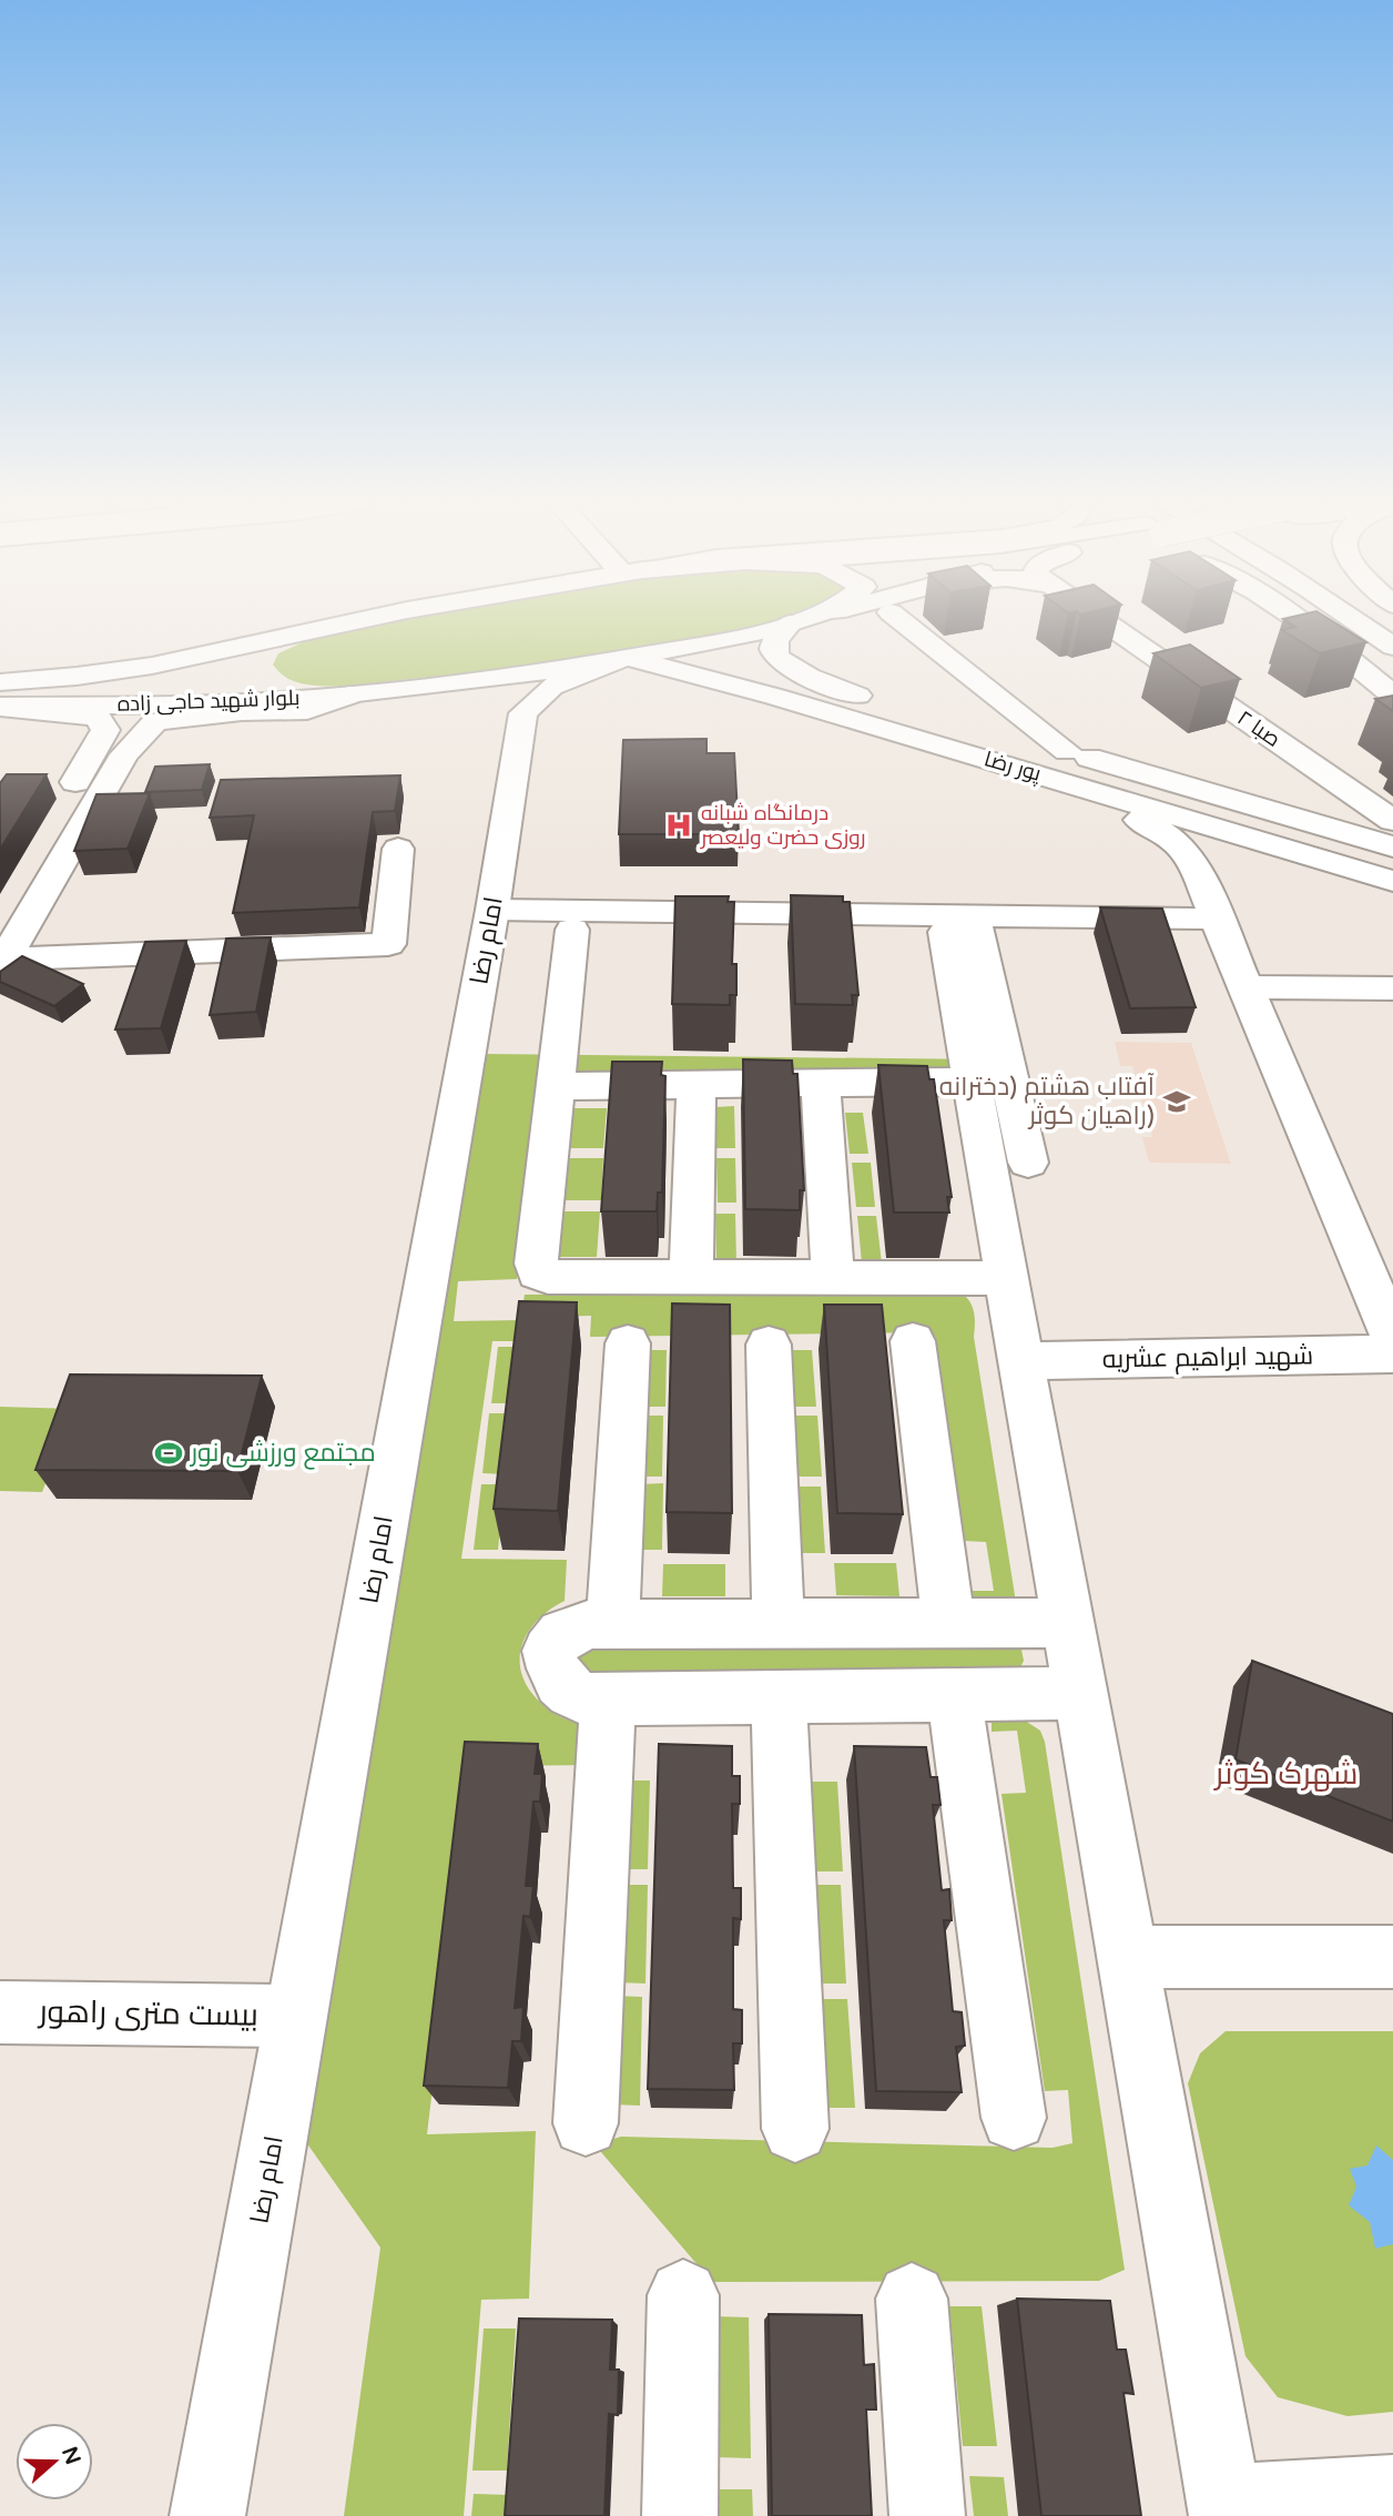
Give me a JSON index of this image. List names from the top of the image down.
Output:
{
  "streets": {
    "main road": [
      "بلوار شهید حاجی زاده",
      "صبا ۲",
      "پور رضا",
      "امام رضا",
      "شهید ابراهیم عشریه",
      "بیست متری راهور"
    ]
  },
  "crossings": [
    ["بلوار شهید حاجی زاده", "پور رضا"],
    ["بلوار شهید حاجی زاده", "امام رضا"],
    ["پور رضا", "امام رضا"],
    ["امام رضا", "بیست متری راهور"]
  ],
  "districts": ["شهرک کوثر"],
  "places": {
    "hospital": ["درمانگاه شبانه روزی حضرت ولیعصر"],
    "school or university": ["آفتاب هشتم (دخترانه راهیان کوثر)"],
    "sports": ["مجتمع ورزشی نور"]
  },
  "north": "right"
}
